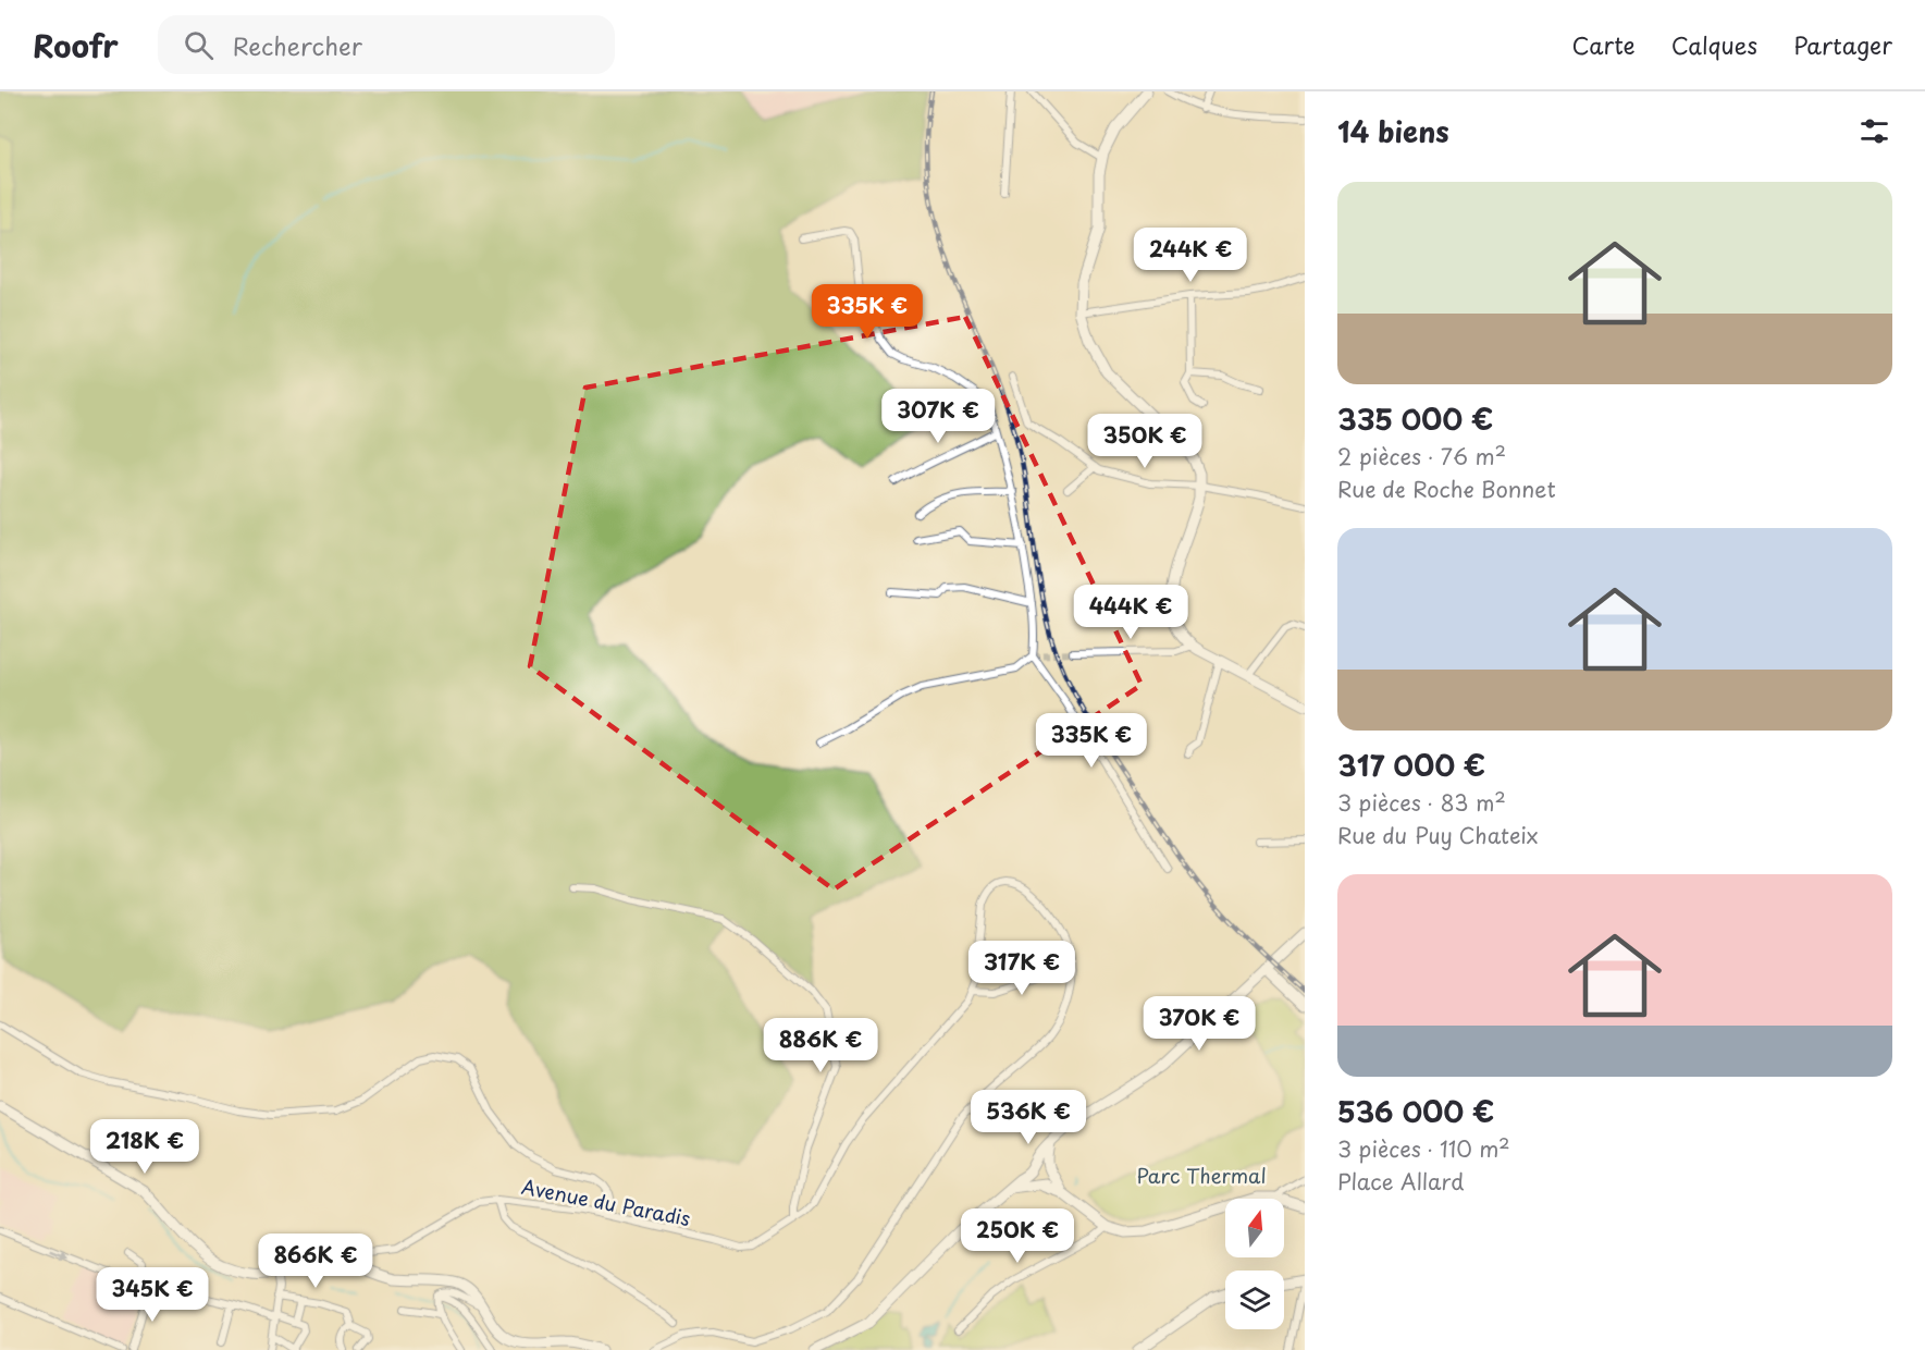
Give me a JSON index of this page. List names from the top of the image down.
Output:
{
  "streets": {
    "street": ["Avenue du Paradis"]
  },
  "parks": ["Parc Thermal"],
  "north": "top",
  "page": {
    "header": "Roofr",
    "search": "Rechercher",
    "nav": ["Carte", "Calques", "Partager"],
    "heading": "14 biens",
    "list": [
      {
        "name": "335 000 €",
        "note": "2 pièces · 76 m² · Rue de Roche Bonnet"
      },
      {
        "name": "317 000 €",
        "note": "3 pièces · 83 m² · Rue du Puy Chateix"
      },
      {
        "name": "536 000 €",
        "note": "3 pièces · 110 m² · Place Allard"
      }
    ],
    "price": [
      "244K €",
      "335K €",
      "307K €",
      "350K €",
      "444K €",
      "335K €",
      "317K €",
      "370K €",
      "886K €",
      "536K €",
      "218K €",
      "250K €",
      "866K €",
      "345K €"
    ]
  }
}
